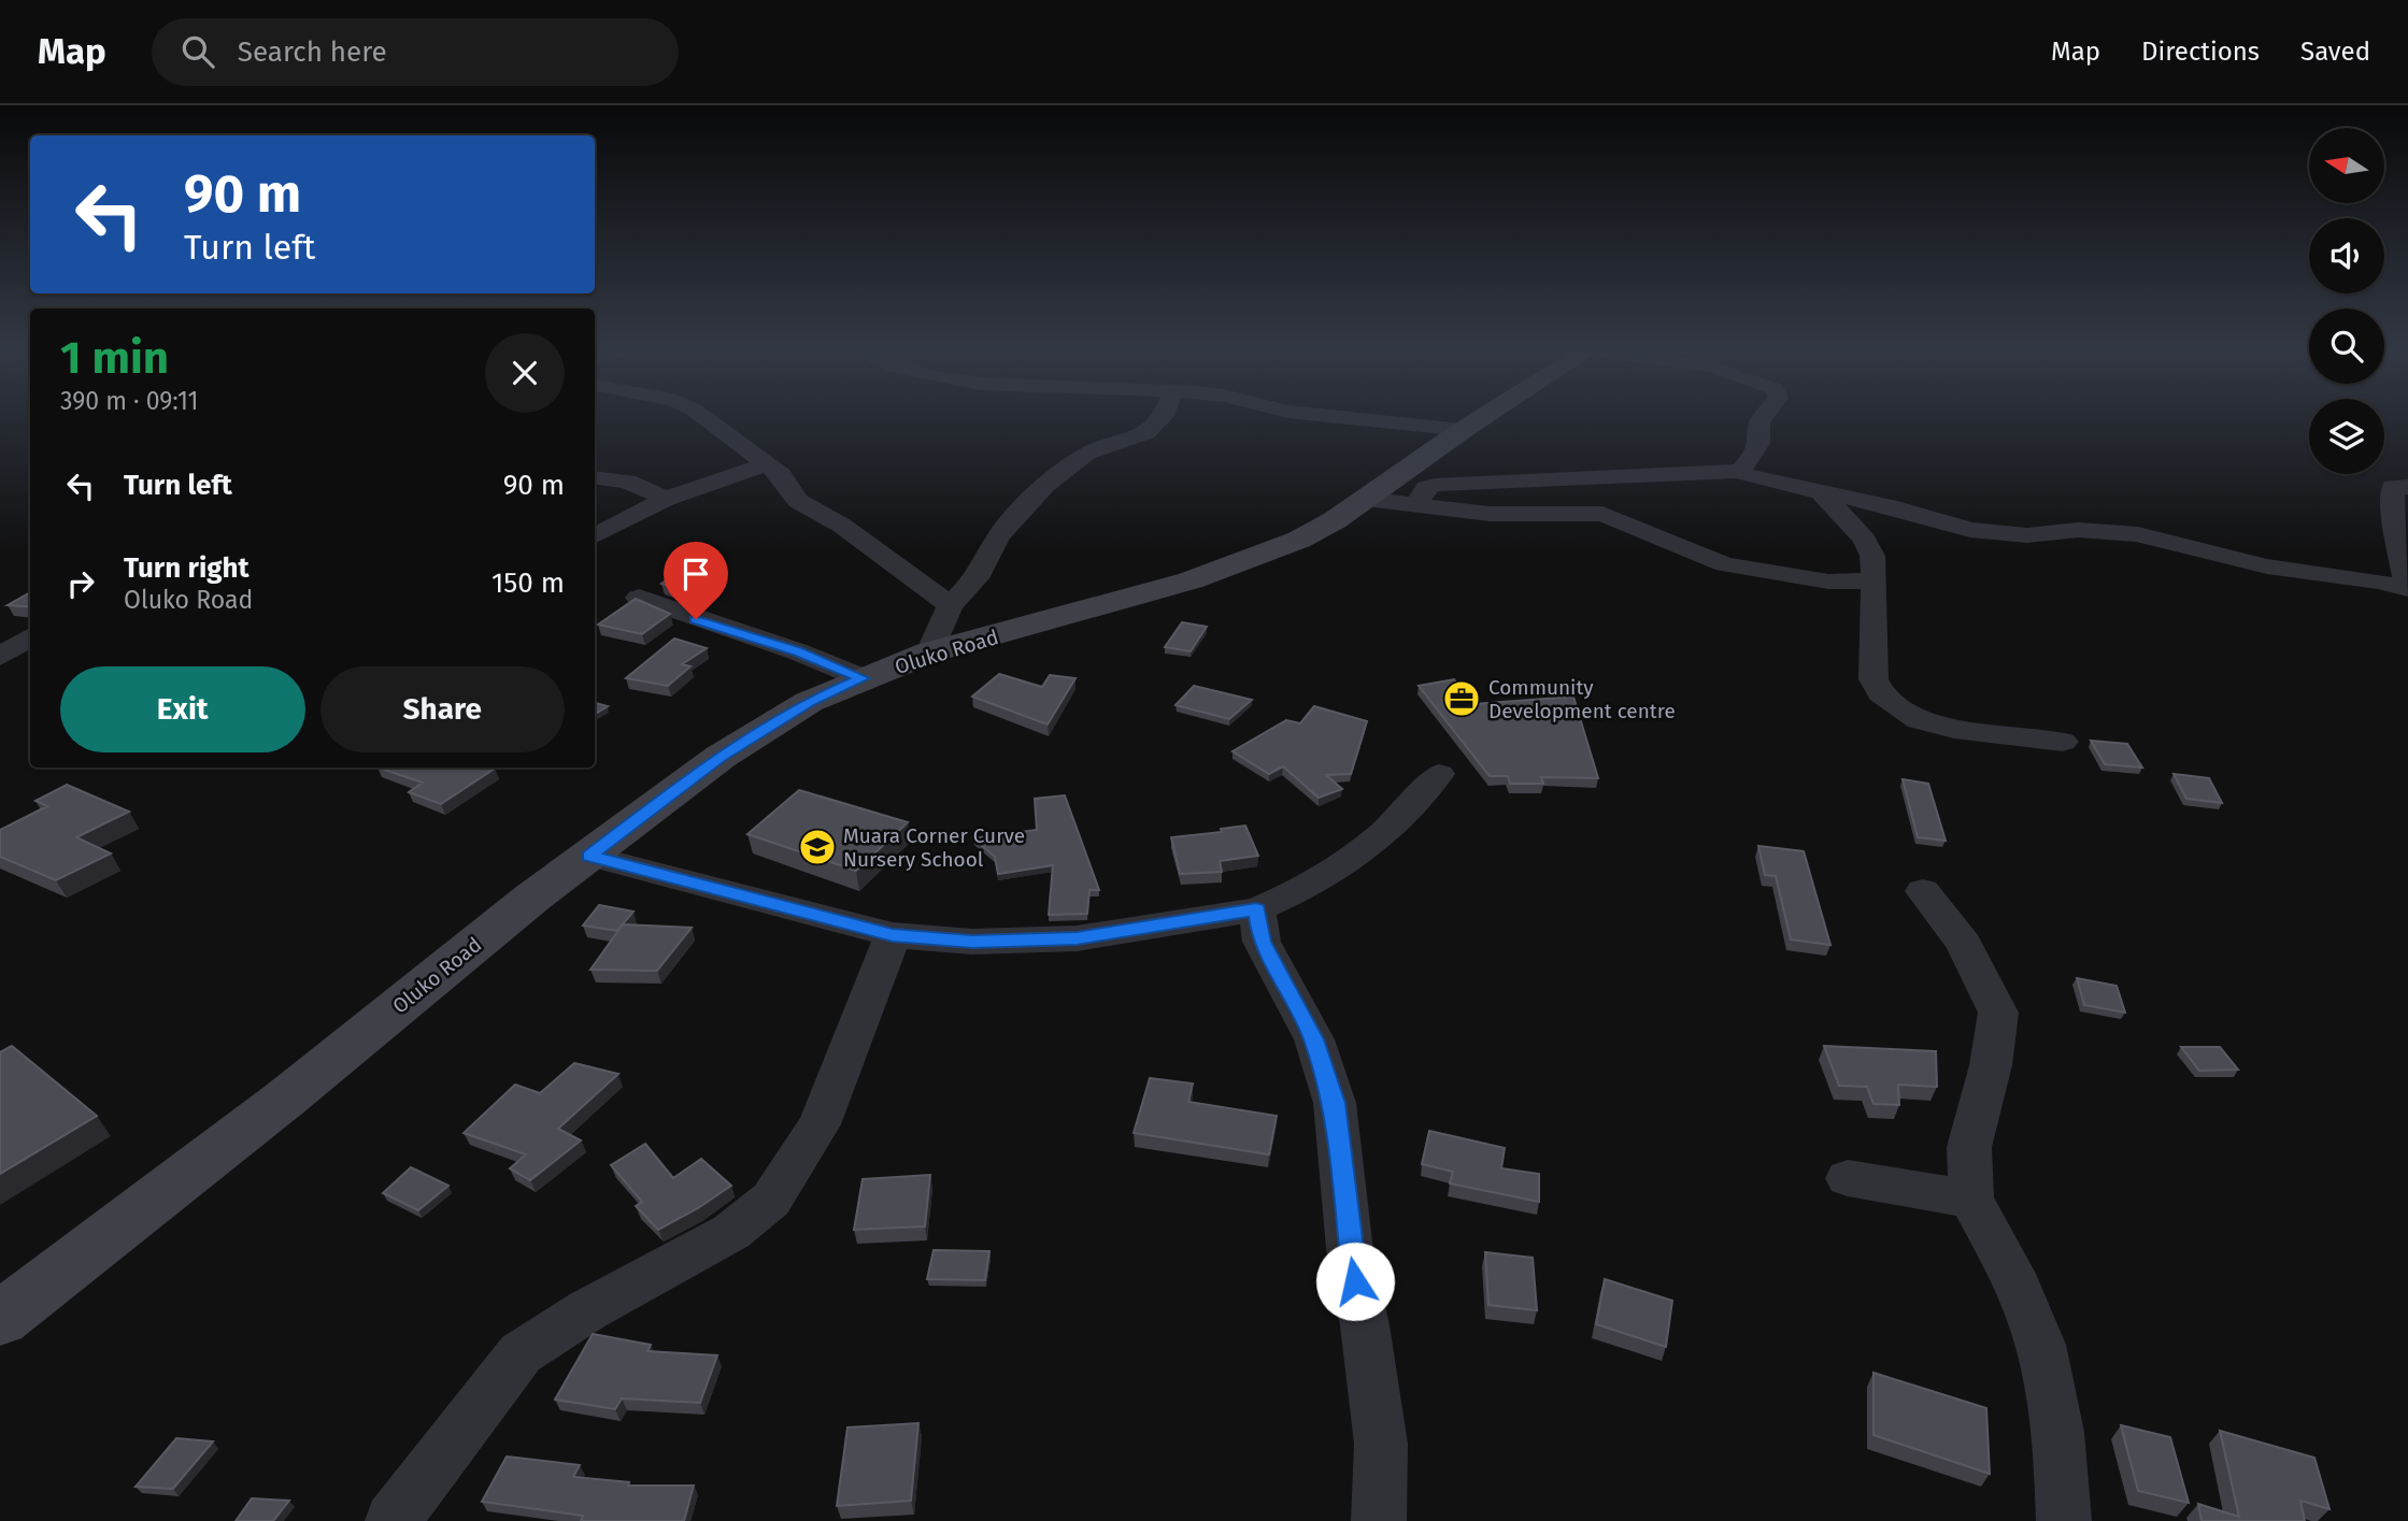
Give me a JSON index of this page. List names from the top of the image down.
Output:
{
  "streets": {
    "main road": ["Oluko Road"]
  },
  "places": {
    "office": ["Community Development centre"],
    "school or university": ["Muara Corner Curve Nursery School"]
  },
  "north": "left",
  "page": {
    "header": "Map",
    "search": "Search here",
    "nav": ["Map", "Directions", "Saved"],
    "turn": ["90 m", "Turn left"],
    "heading": ["1 min", "390 m · 09:11"],
    "list": [
      {
        "name": "Turn left",
        "value": "90 m"
      },
      {
        "name": "Turn right",
        "note": "Oluko Road",
        "value": "150 m"
      }
    ],
    "buttons": ["Exit", "Share"]
  }
}
